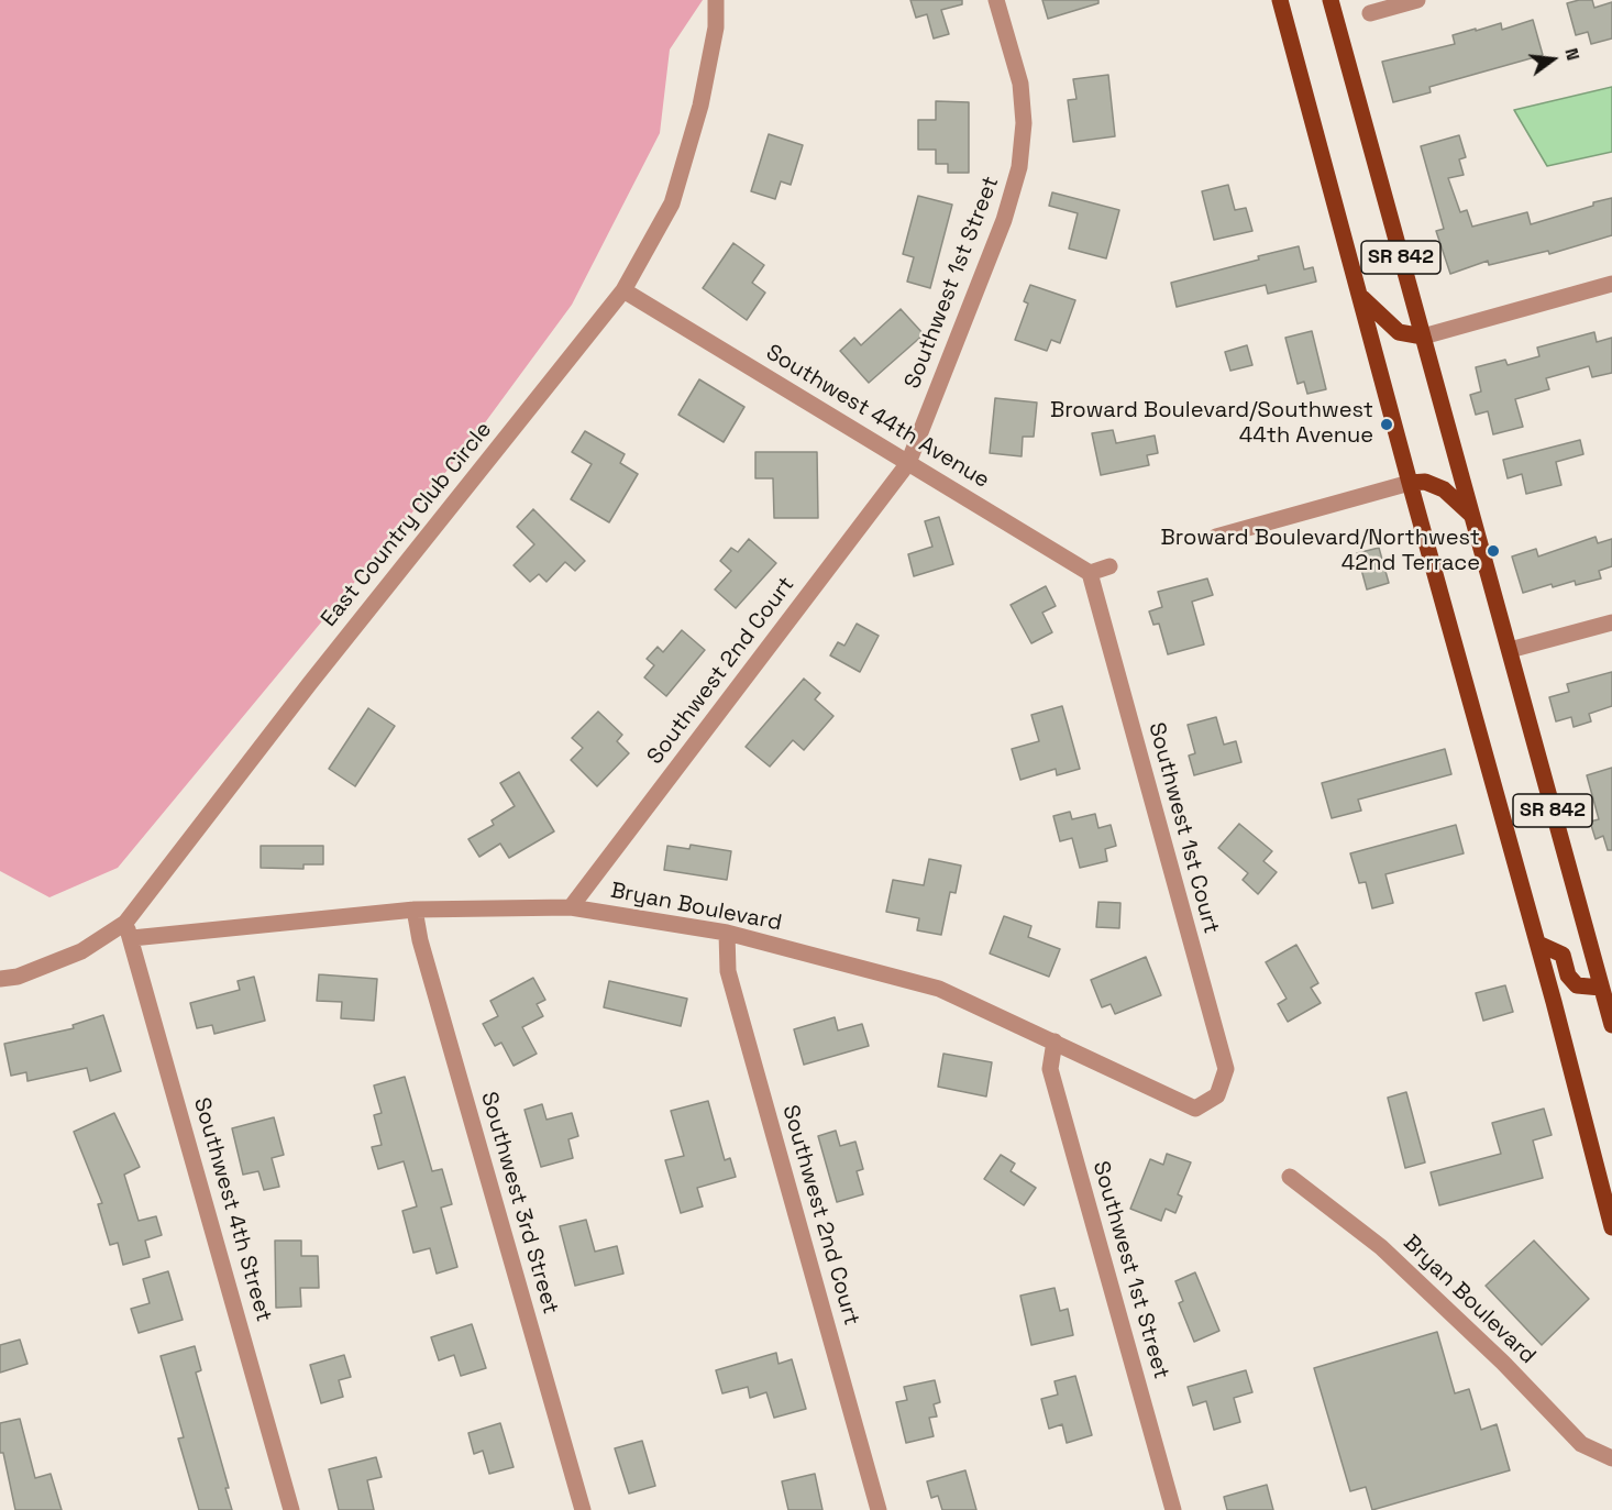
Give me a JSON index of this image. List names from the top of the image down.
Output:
{
  "streets": {
    "main road": ["SR 842"],
    "street": [
      "Southwest 1st Street",
      "Southwest 44th Avenue",
      "East Country Club Circle",
      "Southwest 2nd Court",
      "Southwest 1st Court",
      "Bryan Boulevard",
      "Southwest 3rd Street",
      "Southwest 4th Street"
    ]
  },
  "crossings": [
    ["Southwest 1st Street", "Southwest 44th Avenue"],
    ["Southwest 1st Street", "Southwest 2nd Court"],
    ["Southwest 1st Street", "Bryan Boulevard"],
    ["Southwest 44th Avenue", "East Country Club Circle"],
    ["Southwest 44th Avenue", "Southwest 2nd Court"],
    ["Southwest 44th Avenue", "Southwest 1st Court"],
    ["East Country Club Circle", "Bryan Boulevard"],
    ["East Country Club Circle", "Southwest 4th Street"],
    ["Southwest 2nd Court", "Bryan Boulevard"],
    ["Southwest 1st Court", "Bryan Boulevard"],
    ["Bryan Boulevard", "Southwest 3rd Street"],
    ["Bryan Boulevard", "Southwest 4th Street"]
  ],
  "places": ["Broward Boulevard/Southwest 44th Avenue", "Broward Boulevard/Northwest 42nd Terrace"],
  "north": "right"
}
